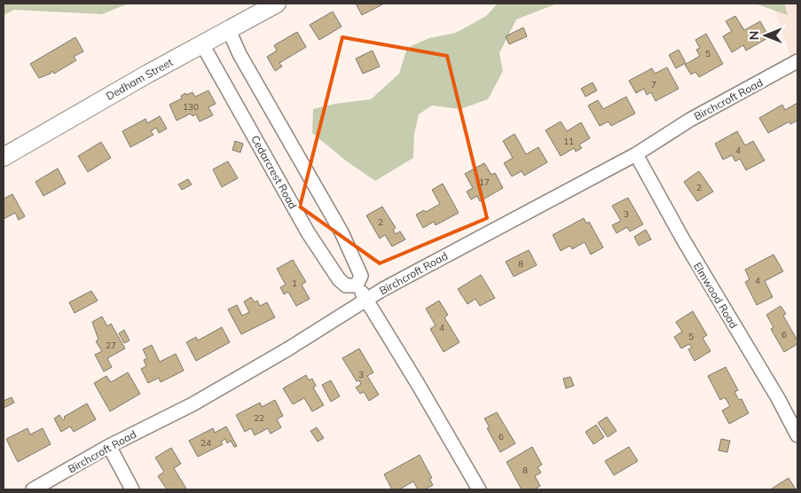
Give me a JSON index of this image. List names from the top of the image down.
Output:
{
  "streets": {
    "main road": ["Dedham Street"],
    "street": ["Birchcroft Road", "Cedarcrest Road", "Elmwood Road"]
  },
  "crossings": [
    ["Dedham Street", "Cedarcrest Road"],
    ["Birchcroft Road", "Elmwood Road"]
  ],
  "house_numbers": [
    "5",
    "7",
    "130",
    "11",
    "4",
    "17",
    "2",
    "3",
    "2",
    "8",
    "4",
    "1",
    "4",
    "6",
    "5",
    "27",
    "3",
    "22",
    "6",
    "24",
    "8"
  ],
  "north": "left"
}
